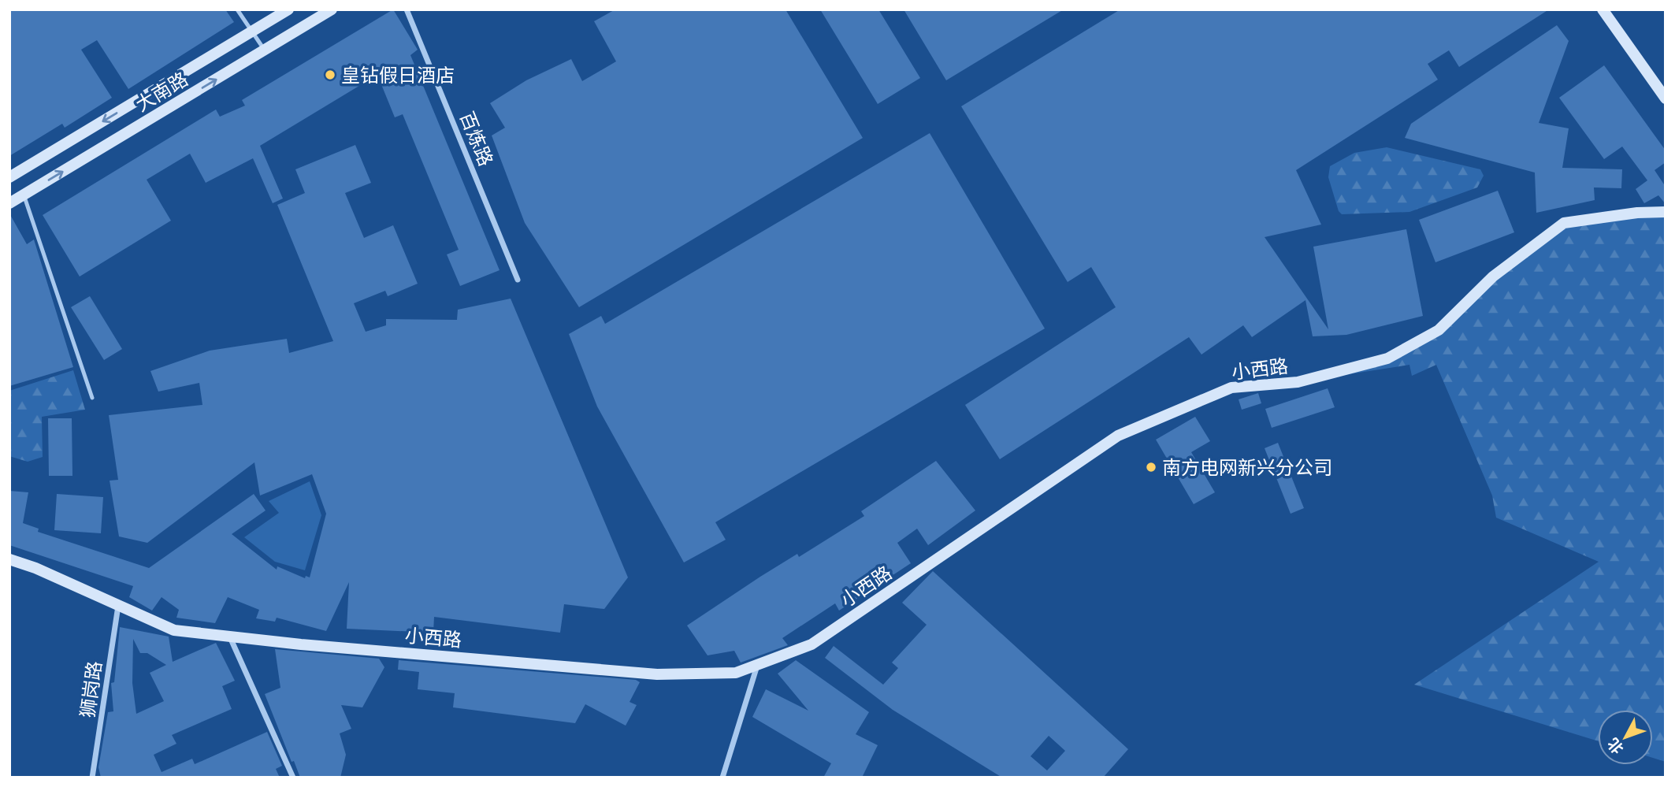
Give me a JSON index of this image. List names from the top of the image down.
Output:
{
  "streets": {
    "street": [
      "大南路",
      "百炼路",
      "小西路",
      "狮岗路"
    ]
  },
  "crossings": [
    ["小西路", "狮岗路"]
  ],
  "places": ["皇钻假日酒店", "南方电网新兴分公司"],
  "north": "bottom left"
}
